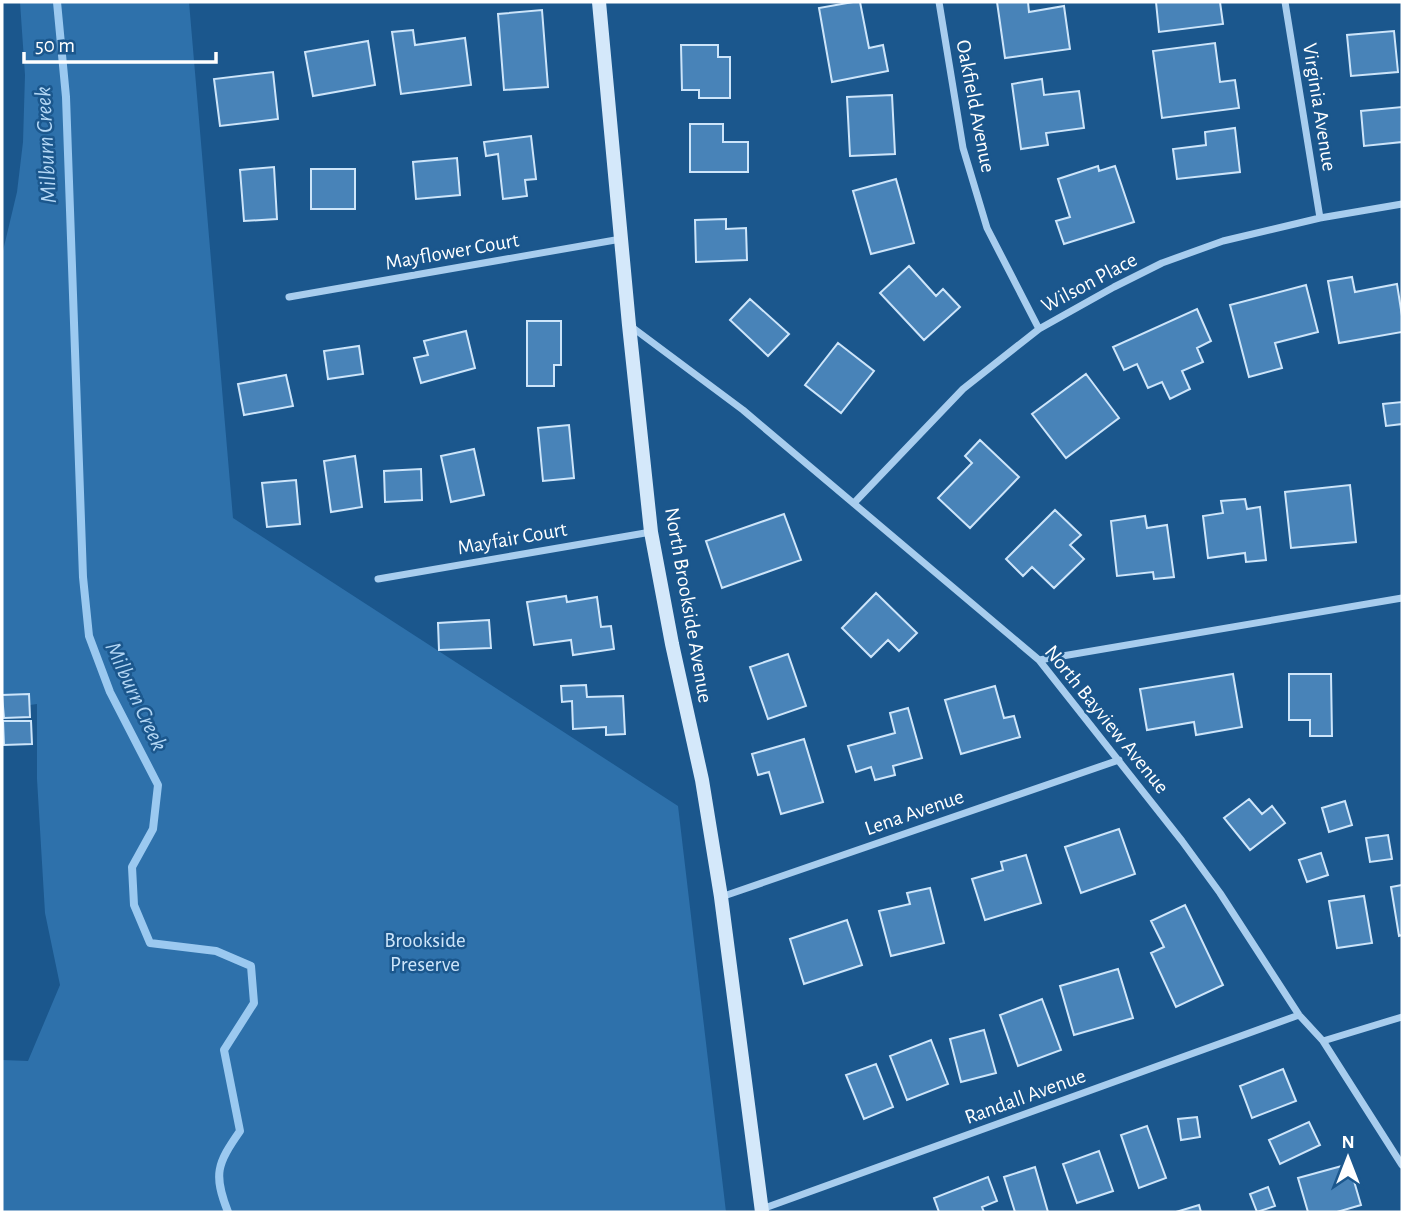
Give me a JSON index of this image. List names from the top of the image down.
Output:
{
  "streets": {
    "main road": ["North Brookside Avenue"],
    "street": [
      "Oakfield Avenue",
      "Virginia Avenue",
      "Mayflower Court",
      "Wilson Place",
      "Mayfair Court",
      "North Bayview Avenue",
      "Lena Avenue",
      "Randall Avenue"
    ]
  },
  "crossings": [
    ["Oakfield Avenue", "Wilson Place"],
    ["Virginia Avenue", "Wilson Place"],
    ["Mayflower Court", "North Brookside Avenue"],
    ["Wilson Place", "North Bayview Avenue"],
    ["Mayfair Court", "North Brookside Avenue"],
    ["North Brookside Avenue", "North Bayview Avenue"],
    ["North Brookside Avenue", "Lena Avenue"],
    ["North Brookside Avenue", "Randall Avenue"],
    ["North Bayview Avenue", "Lena Avenue"],
    ["North Bayview Avenue", "Randall Avenue"]
  ],
  "water": ["Milburn Creek"],
  "parks": ["Brookside Preserve"],
  "scale_bar": "50 m",
  "north": "top"
}
